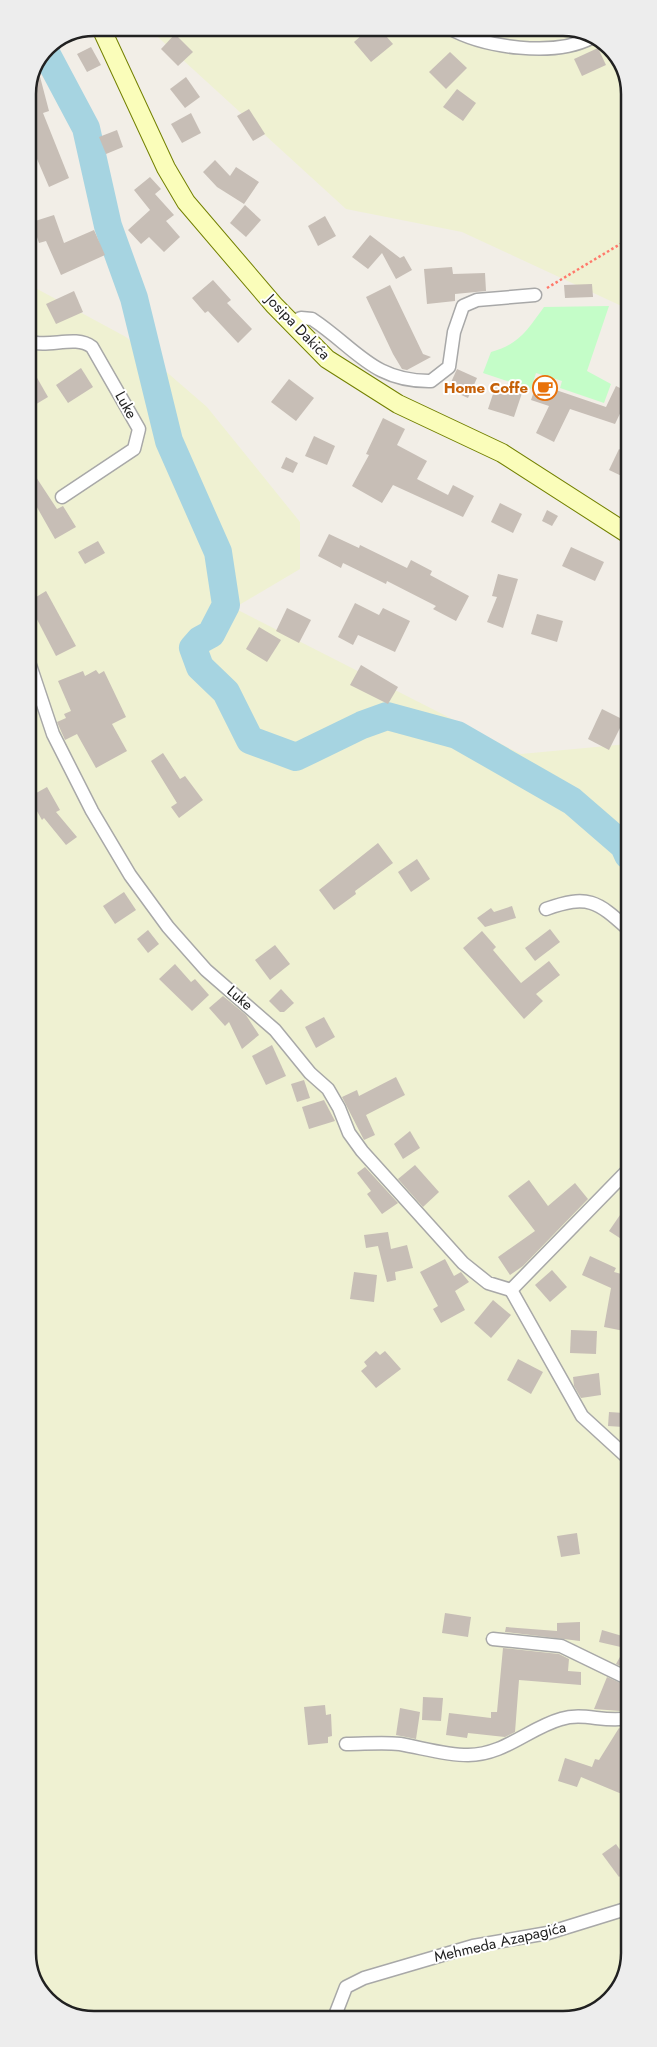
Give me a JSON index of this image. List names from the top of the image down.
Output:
{
  "streets": {
    "main road": ["Josipa Dakića"],
    "street": ["Luke", "Mehmeda Azapagića"]
  },
  "places": {
    "cafe": ["Home Coffe"]
  }
}
